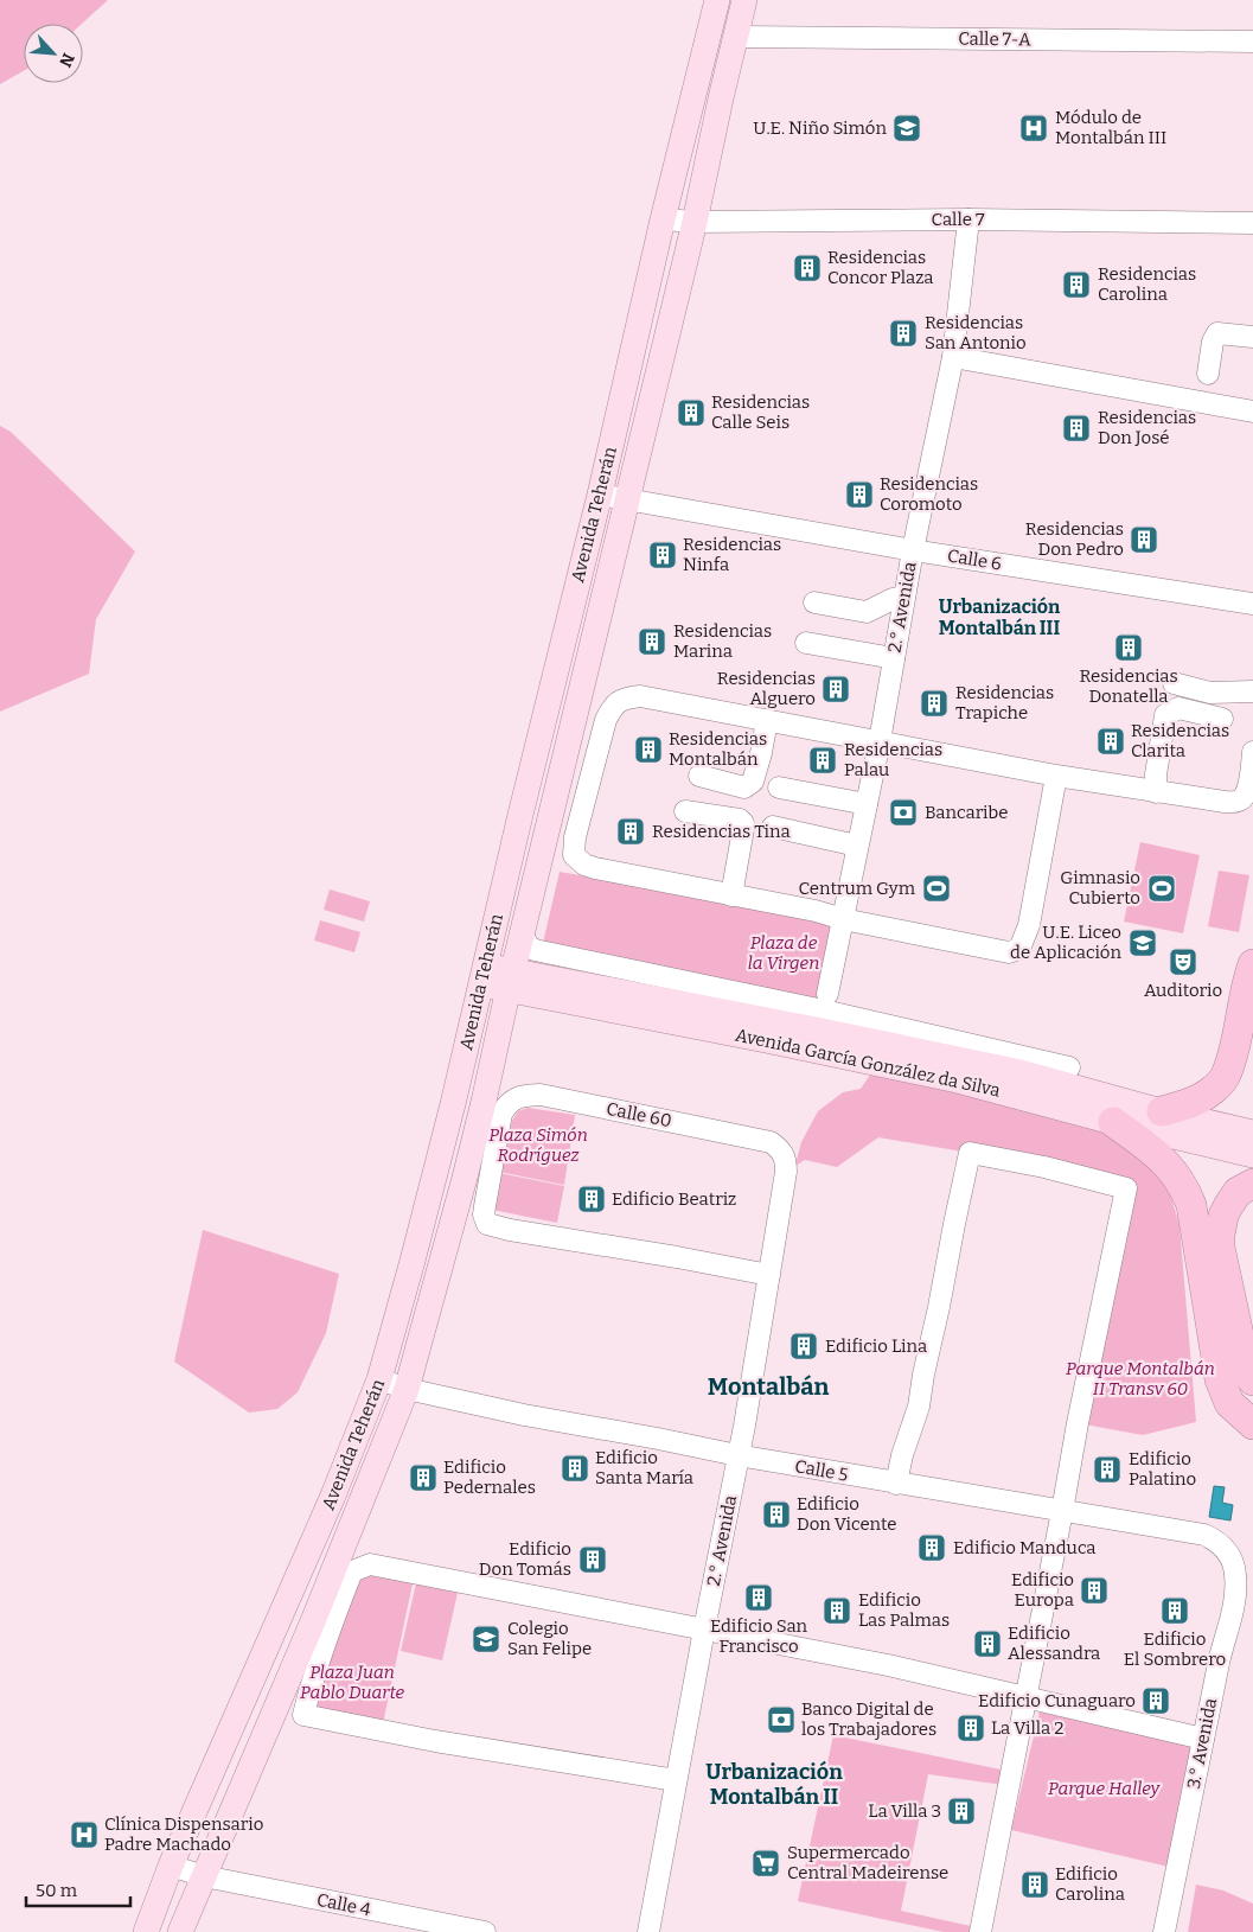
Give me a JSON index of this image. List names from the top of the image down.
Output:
{
  "streets": {
    "main road": ["Avenida Teherán", "Avenida García González da Silva"],
    "street": [
      "Calle 7-A",
      "Calle 7",
      "Calle 6",
      "2.° Avenida",
      "Calle 60",
      "Calle 5",
      "3.° Avenida",
      "Calle 4"
    ]
  },
  "crossings": [
    ["Calle 7-A", "Avenida Teherán"],
    ["Calle 7", "Avenida Teherán"],
    ["Calle 7", "2.° Avenida"],
    ["Avenida Teherán", "Calle 6"],
    ["Avenida Teherán", "Avenida García González da Silva"],
    ["Avenida Teherán", "Calle 5"],
    ["Avenida Teherán", "Calle 4"],
    ["Calle 6", "2.° Avenida"],
    ["2.° Avenida", "Calle 60"],
    ["2.° Avenida", "Calle 5"],
    ["Calle 5", "3.° Avenida"]
  ],
  "districts": ["Urbanización Montalbán III", "Montalbán", "Urbanización Montalbán II"],
  "parks": [
    "Plaza de la Virgen",
    "Plaza Simón Rodríguez",
    "Parque Montalbán II Transv 60",
    "Plaza Juan Pablo Duarte",
    "Parque Halley"
  ],
  "places": {
    "school or university": ["U.E. Niño Simón", "U.E. Liceo de Aplicación", "Colegio San Felipe"],
    "hospital": ["Módulo de Montalbán III", "Clínica Dispensario Padre Machado"],
    "building": [
      "Residencias Concor Plaza",
      "Residencias Carolina",
      "Residencias San Antonio",
      "Residencias Calle Seis",
      "Residencias Don José",
      "Residencias Coromoto",
      "Residencias Don Pedro",
      "Residencias Ninfa",
      "Residencias Marina",
      "Residencias Donatella",
      "Residencias Alguero",
      "Residencias Trapiche",
      "Residencias Clarita",
      "Residencias Montalbán",
      "Residencias Palau",
      "Residencias Tina",
      "Edificio Beatriz",
      "Edificio Lina",
      "Edificio Santa María",
      "Edificio Palatino",
      "Edificio Pedernales",
      "Edificio Don Vicente",
      "Edificio Manduca",
      "Edificio Don Tomás",
      "Edificio Europa",
      "Edificio San Francisco",
      "Edificio Las Palmas",
      "Edificio El Sombrero",
      "Edificio Alessandra",
      "Edificio Cunaguaro",
      "La Villa 2",
      "La Villa 3",
      "Edificio Carolina"
    ],
    "bank": ["Bancaribe", "Banco Digital de los Trabajadores"],
    "sports": ["Centrum Gym", "Gimnasio Cubierto"],
    "theatre": ["Auditorio"],
    "supermarket": ["Supermercado Central Madeirense"]
  },
  "scale_bar": "50 m",
  "north": "bottom right"
}
